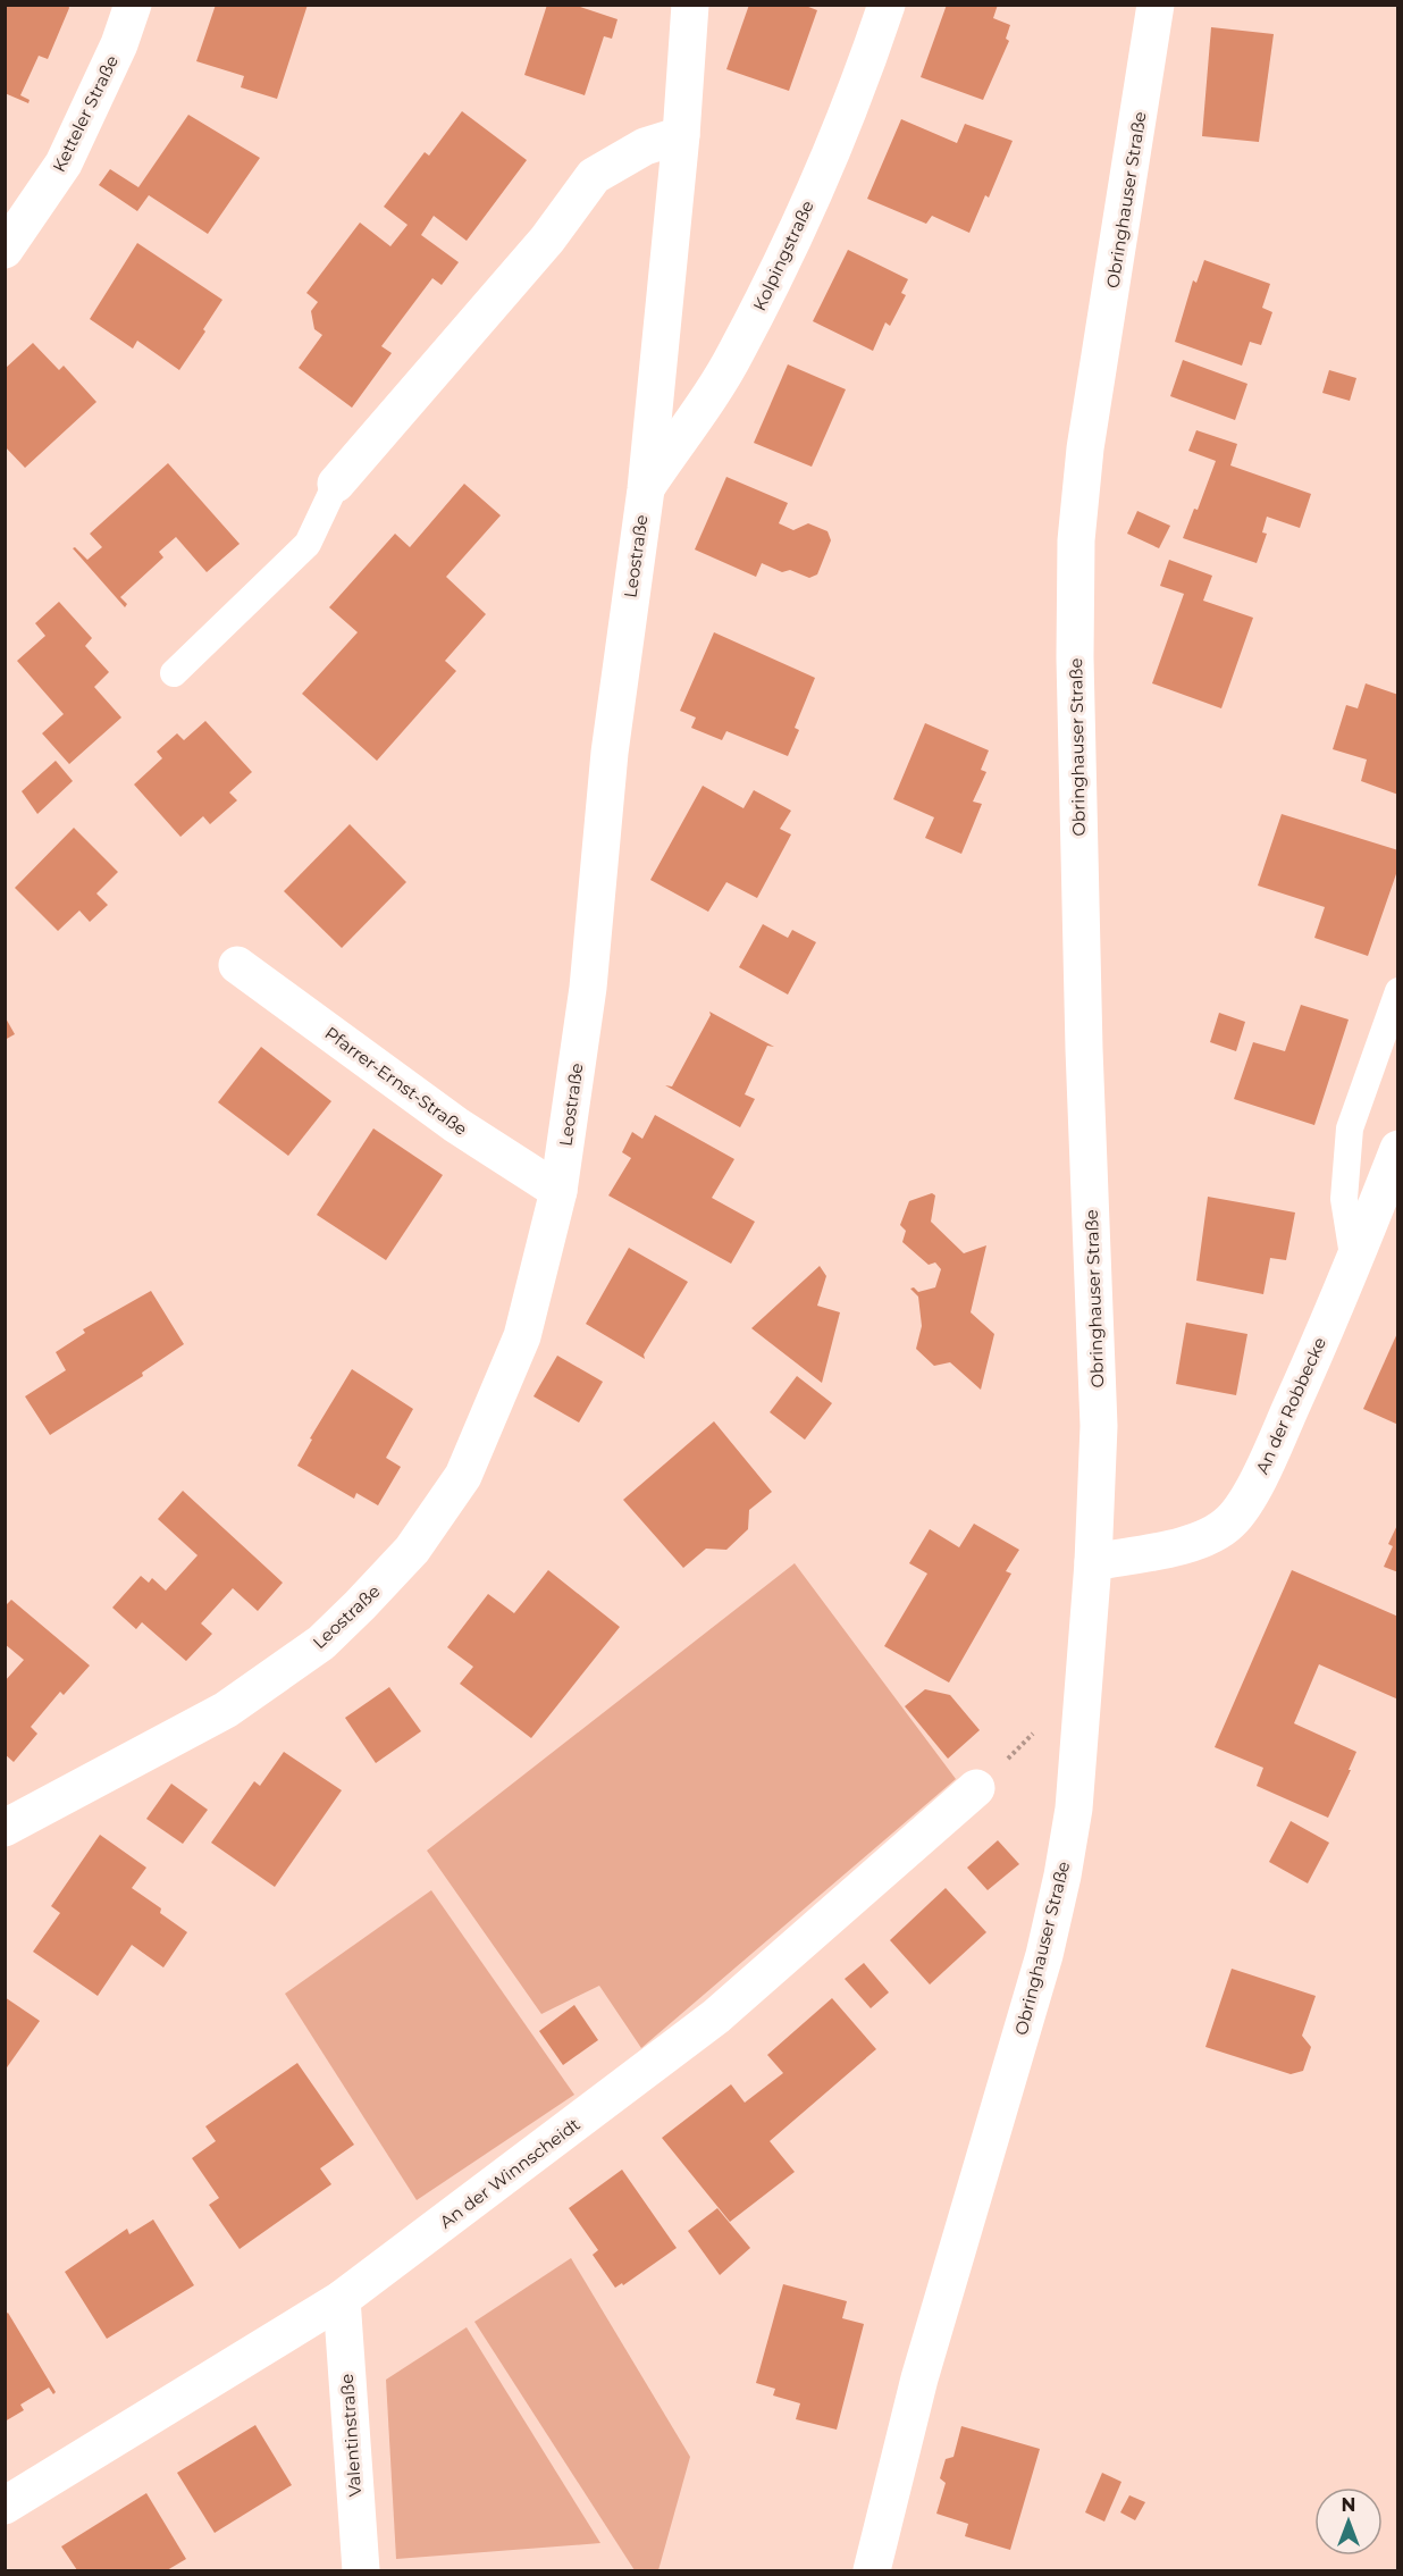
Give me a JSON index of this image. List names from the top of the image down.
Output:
{
  "streets": {
    "street": [
      "Ketteler Straße",
      "Obringhauser Straße",
      "Kolpingstraße",
      "Leostraße",
      "Pfarrer-Ernst-Straße",
      "An der Robbecke",
      "An der Winnscheidt",
      "Valentinstraße"
    ]
  },
  "crossings": [
    ["Obringhauser Straße", "An der Robbecke"],
    ["Kolpingstraße", "Leostraße"],
    ["Leostraße", "Pfarrer-Ernst-Straße"],
    ["An der Winnscheidt", "Valentinstraße"]
  ],
  "north": "top"
}
